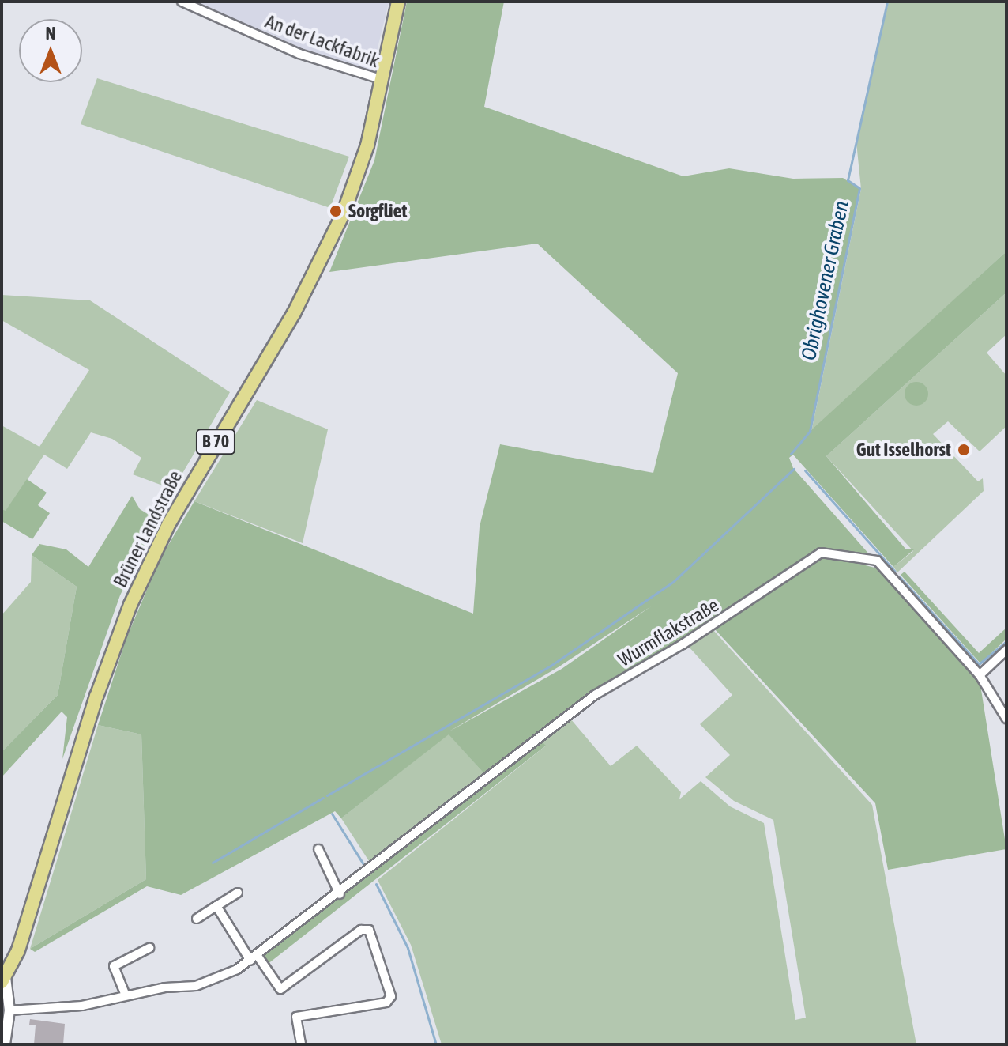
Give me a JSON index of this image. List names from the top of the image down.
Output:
{
  "streets": {
    "main road": ["B 70", "Brüner Landstraße"],
    "street": ["An der Lackfabrik", "Wurmflakstraße"]
  },
  "crossings": [
    ["An der Lackfabrik", "Brüner Landstraße"]
  ],
  "water": ["Obrighovener Graben"],
  "places": ["Sorgfliet", "Gut Isselhorst"],
  "north": "top"
}
